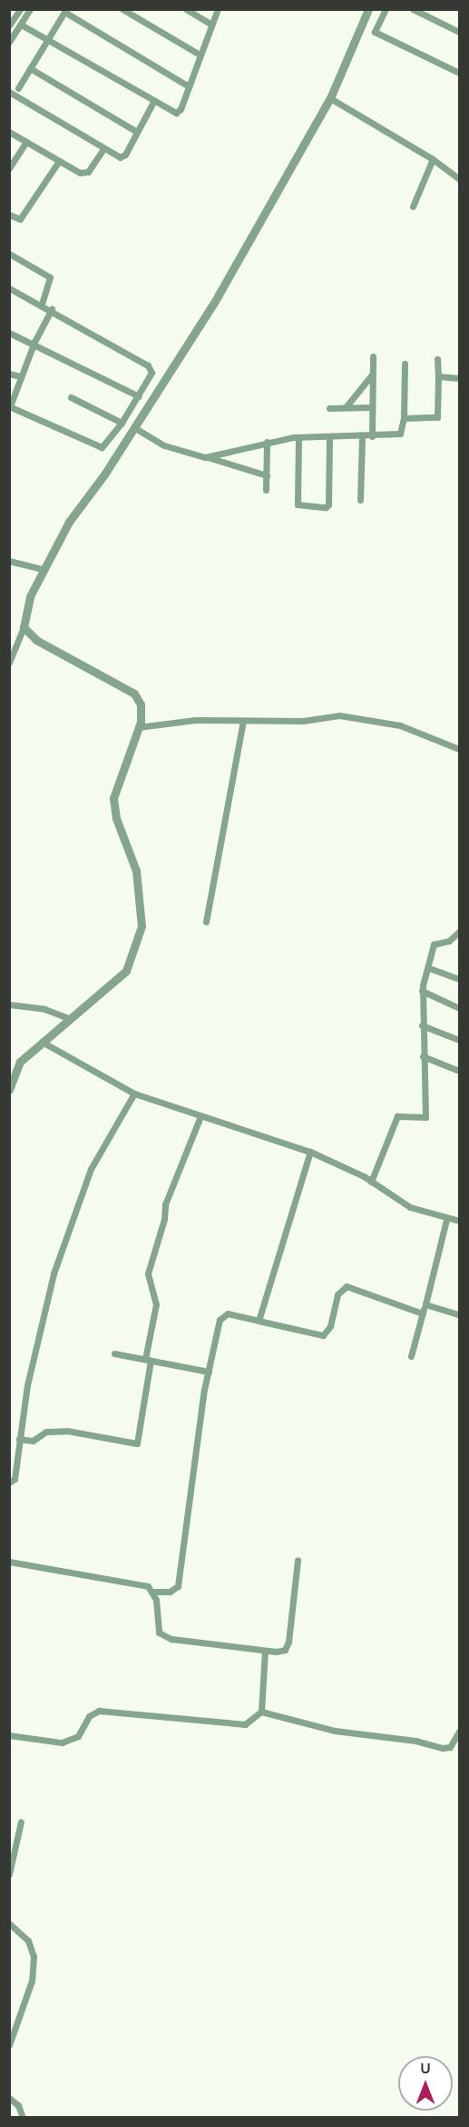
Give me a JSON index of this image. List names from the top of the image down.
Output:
{
  "north": "top"
}
